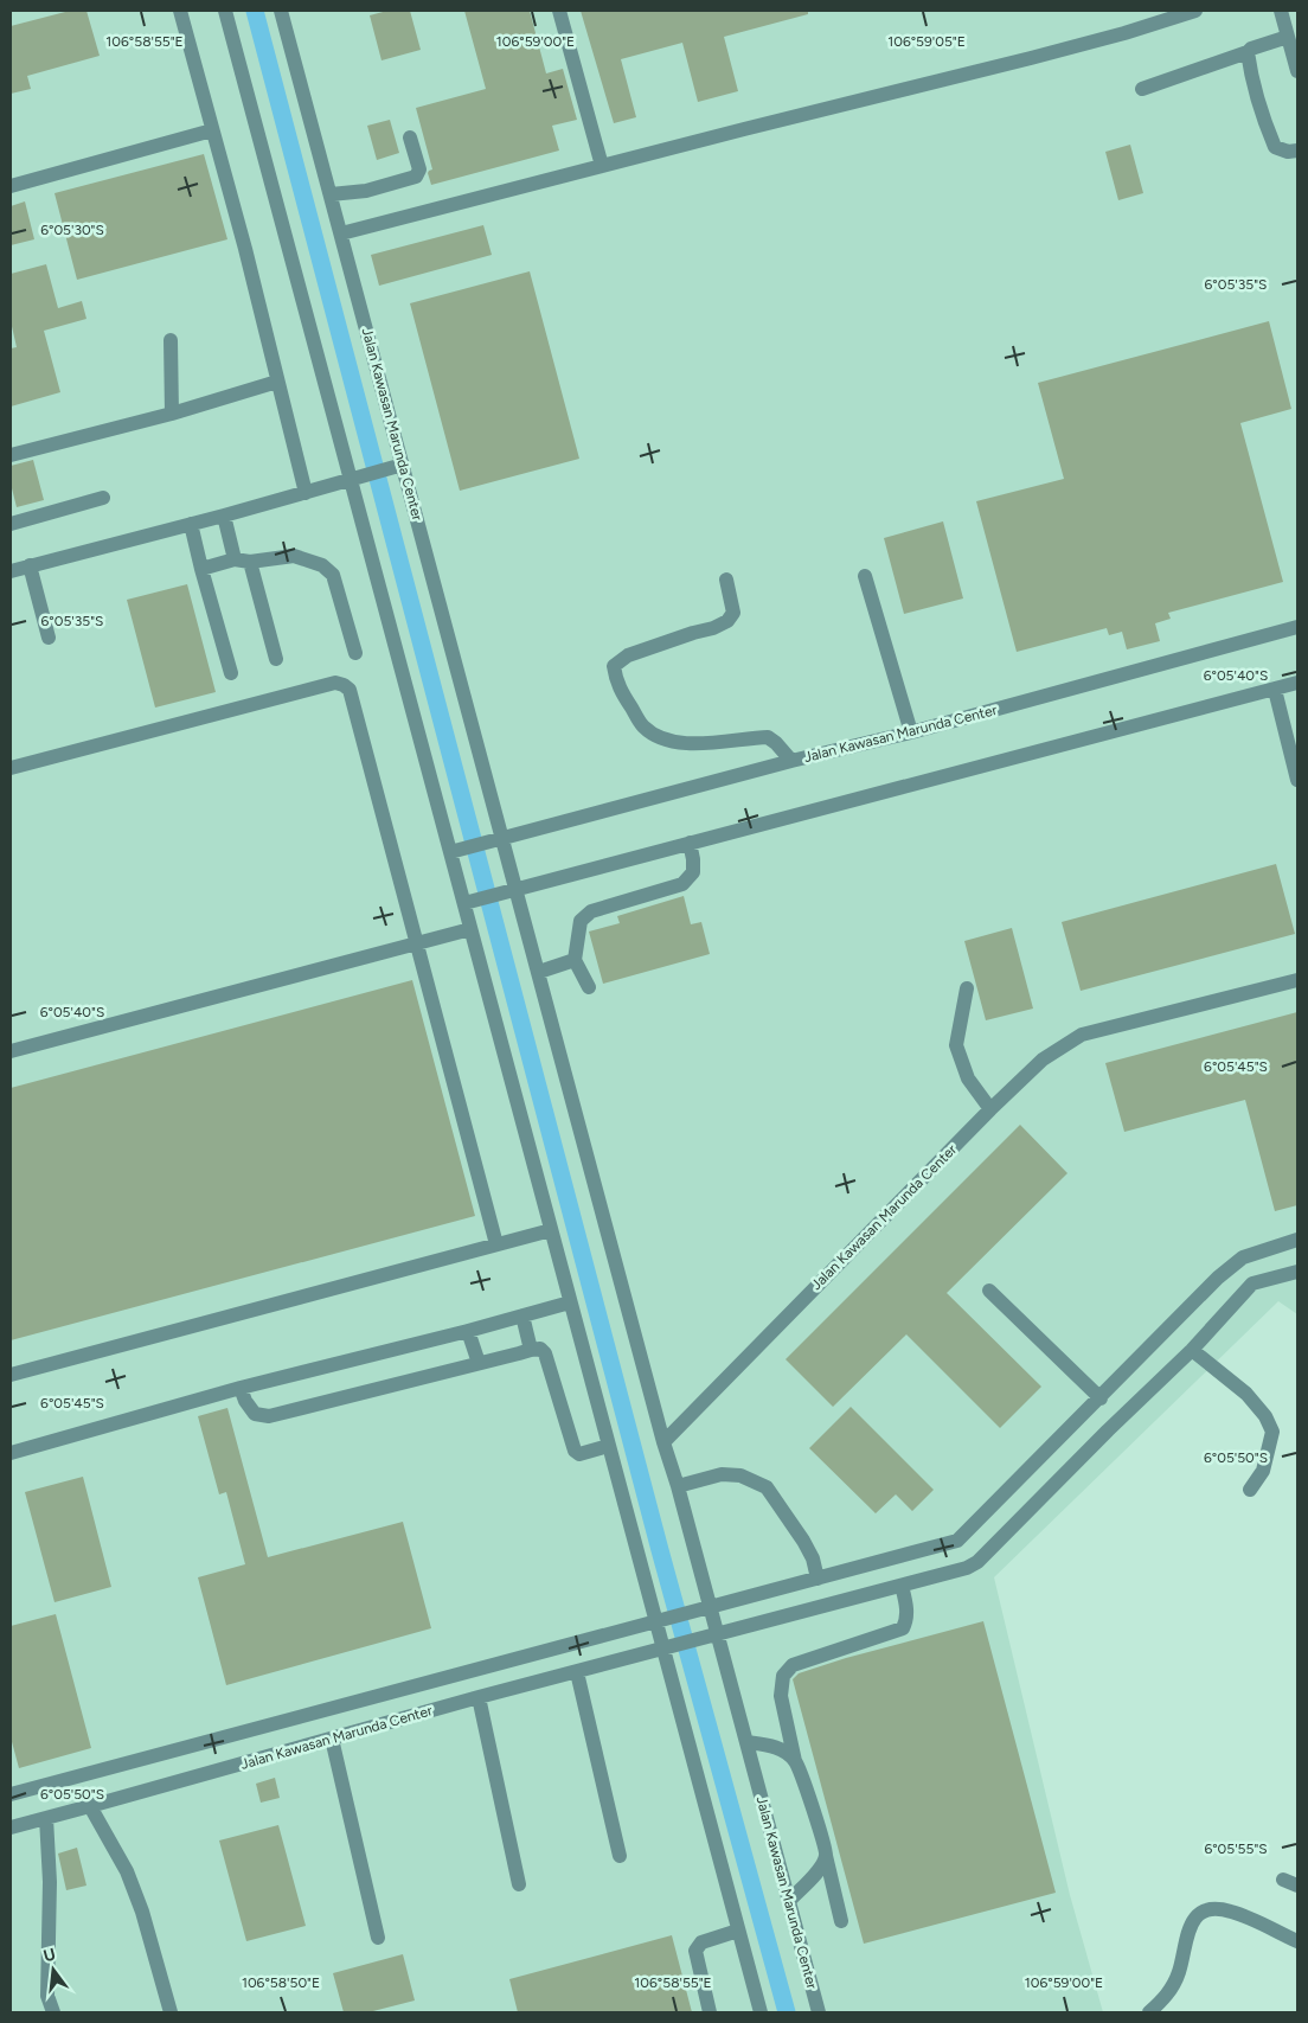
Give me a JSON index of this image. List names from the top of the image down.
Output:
{
  "streets": {
    "street": ["Jalan Kawasan Marunda Center"]
  },
  "north": "top",
  "coordinates": [
    "106°58'55\"E",
    "106°59'00\"E",
    "106°59'05\"E",
    "6°05'30\"S",
    "6°05'35\"S",
    "6°05'40\"S",
    "6°05'45\"S",
    "6°05'50\"S",
    "6°05'55\"S",
    "106°58'50\"E"
  ]
}
